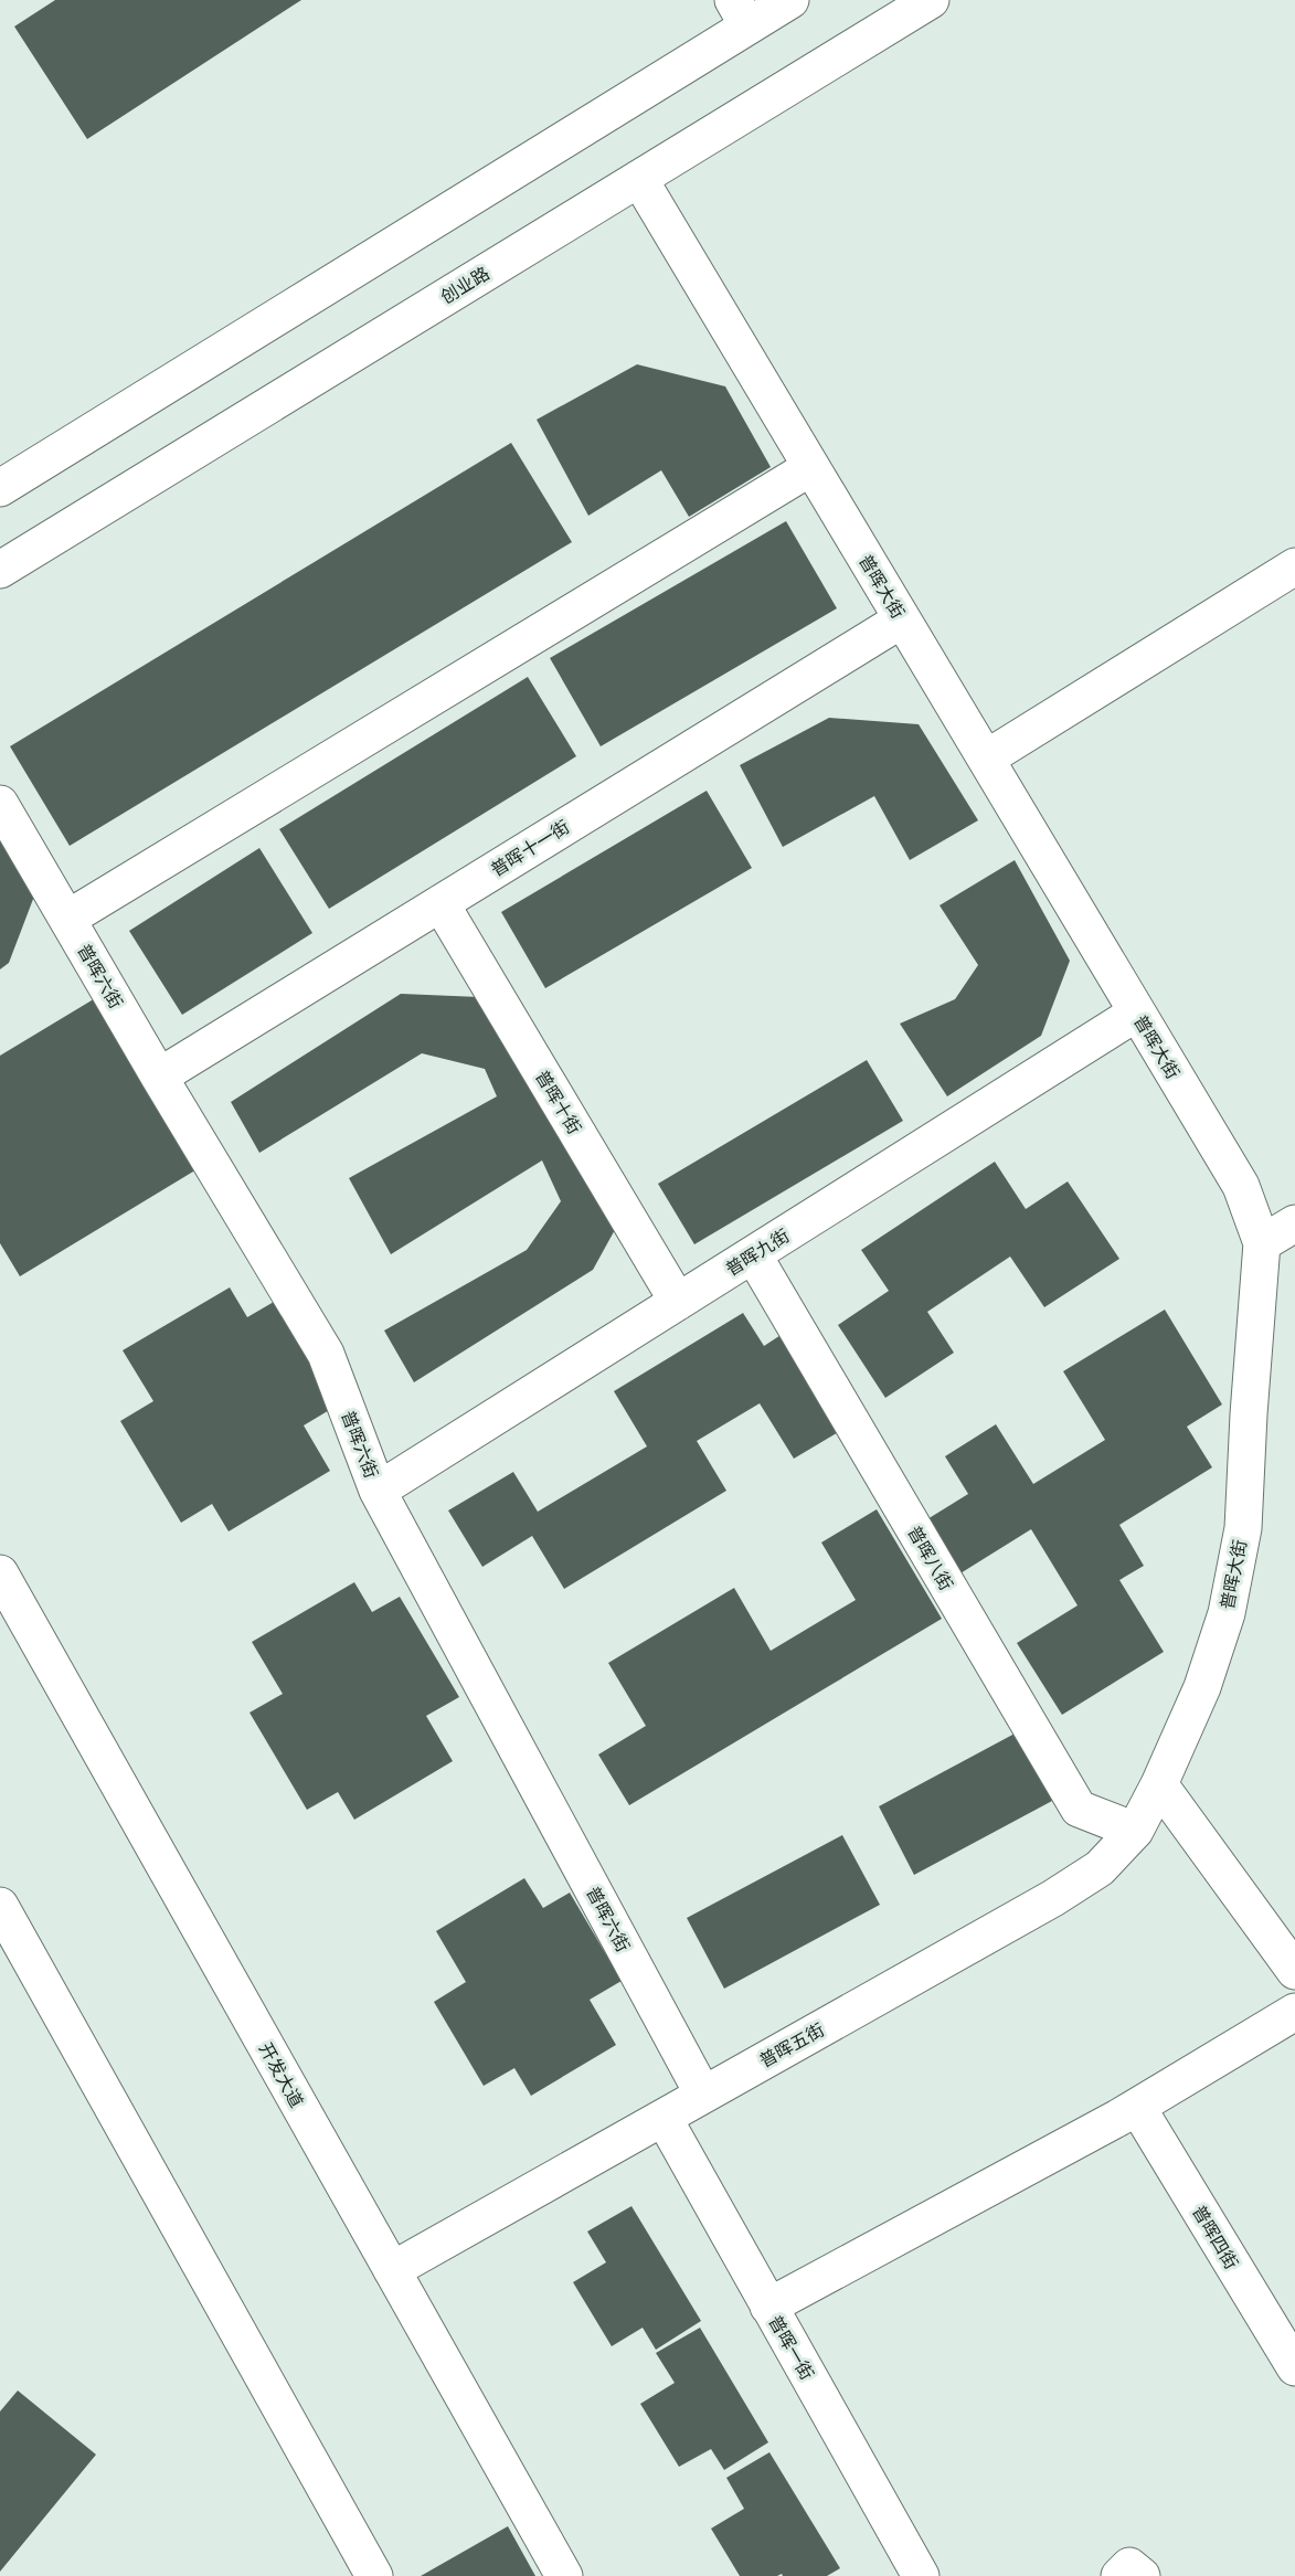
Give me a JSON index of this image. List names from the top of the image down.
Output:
{
  "streets": {
    "street": [
      "创业路",
      "普晖大街",
      "普晖十一街",
      "普晖六街",
      "普晖十街",
      "普晖九街",
      "普晖八街",
      "普晖五街",
      "开发大道",
      "普晖四街",
      "普晖一街"
    ]
  },
  "crossings": [
    ["创业路", "普晖大街"],
    ["普晖大街", "普晖十一街"],
    ["普晖大街", "普晖九街"],
    ["普晖大街", "普晖五街"],
    ["普晖十一街", "普晖六街"],
    ["普晖十一街", "普晖十街"],
    ["普晖六街", "普晖九街"],
    ["普晖六街", "普晖五街"],
    ["普晖十街", "普晖九街"],
    ["普晖九街", "普晖八街"],
    ["普晖八街", "普晖五街"],
    ["普晖五街", "开发大道"],
    ["普晖五街", "普晖一街"]
  ]
}
